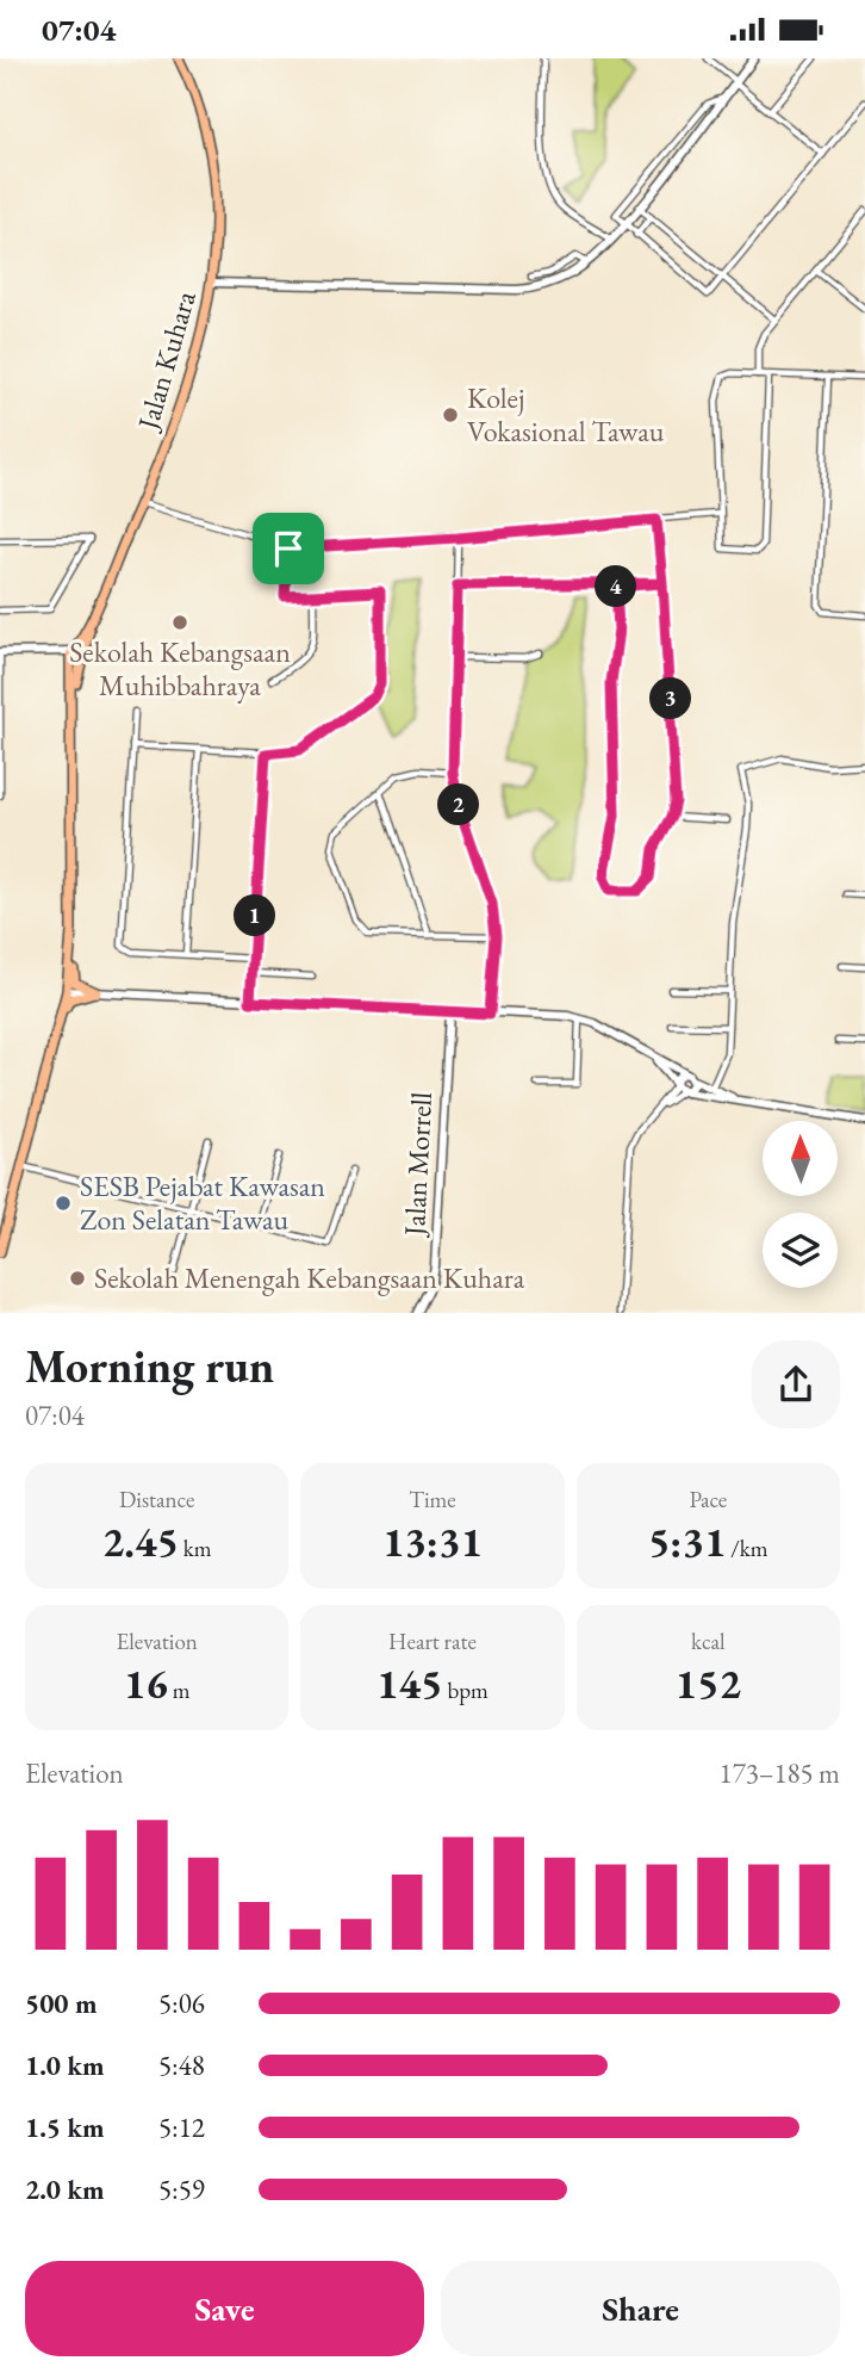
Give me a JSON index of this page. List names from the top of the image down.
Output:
{
  "streets": {
    "main road": ["Jalan Kuhara"],
    "street": ["Jalan Morrell"]
  },
  "places": [
    "Kolej Vokasional Tawau",
    "Sekolah Kebangsaan Muhibbahraya",
    "SESB Pejabat Kawasan Zon Selatan Tawau",
    "Sekolah Menengah Kebangsaan Kuhara"
  ],
  "north": "top",
  "page": {
    "status": "07:04",
    "pins": [
      "4",
      "3",
      "2",
      "1"
    ],
    "heading": ["Morning run", "07:04"],
    "stats": [
      ["Distance", "2.45 km"],
      ["Time", "13:31"],
      ["Pace", "5:31 /km"],
      ["Elevation", "16 m"],
      ["Heart rate", "145 bpm"],
      ["kcal", "152"]
    ],
    "chart": ["Elevation", "173–185 m"],
    "list": [
      {
        "name": "500 m",
        "note": "5:06"
      },
      {
        "name": "1.0 km",
        "note": "5:48"
      },
      {
        "name": "1.5 km",
        "note": "5:12"
      },
      {
        "name": "2.0 km",
        "note": "5:59"
      }
    ],
    "buttons": ["Save", "Share"]
  }
}
